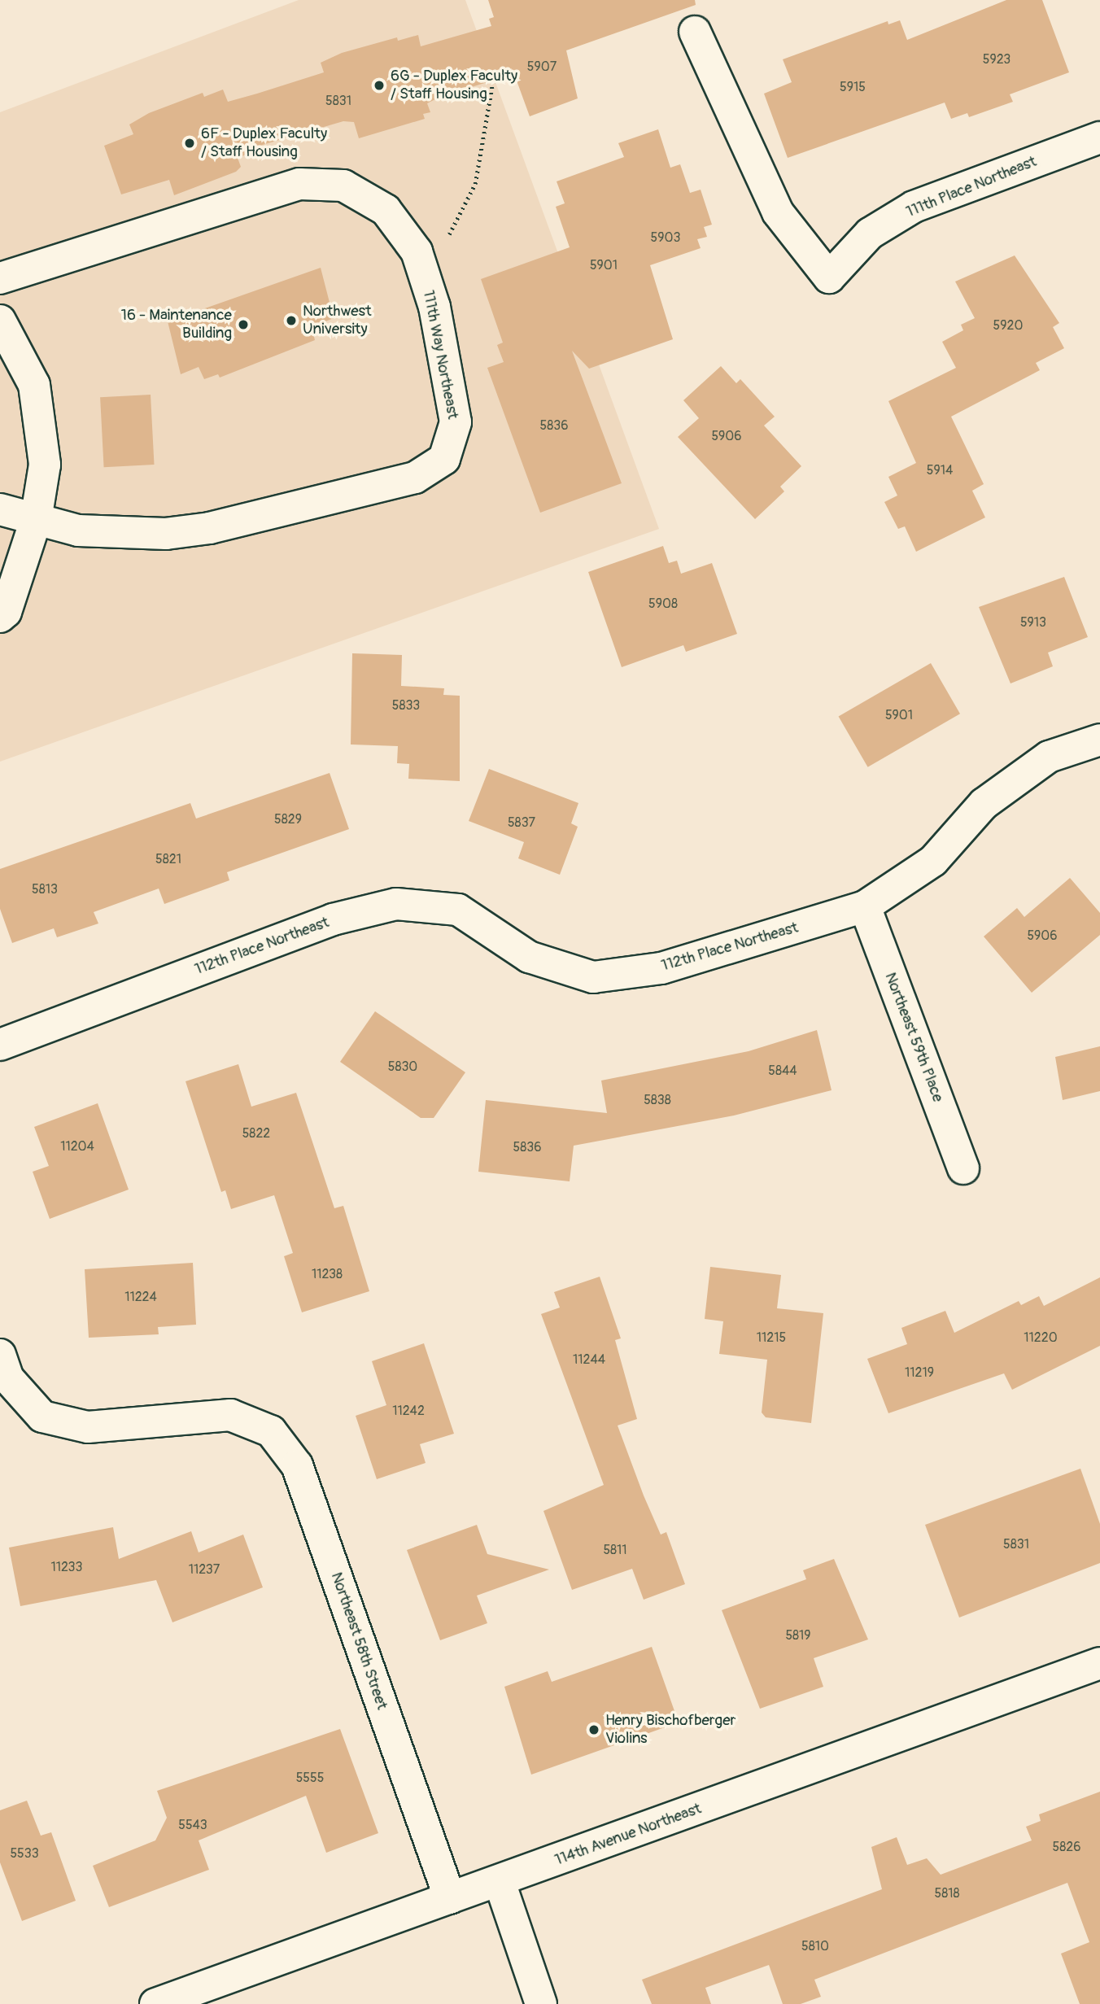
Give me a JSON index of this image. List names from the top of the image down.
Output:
{
  "streets": {
    "street": [
      "111th Place Northeast",
      "111th Way Northeast",
      "112th Place Northeast",
      "Northeast 59th Place",
      "Northeast 58th Street",
      "114th Avenue Northeast"
    ]
  },
  "crossings": [
    ["112th Place Northeast", "Northeast 59th Place"],
    ["Northeast 58th Street", "114th Avenue Northeast"]
  ],
  "places": [
    "6G - Duplex Faculty / Staff Housing",
    "6F - Duplex Faculty / Staff Housing",
    "Northwest University",
    "16 - Maintenance Building",
    "Henry Bischofberger Violins"
  ],
  "house_numbers": [
    "5923",
    "5907",
    "5915",
    "5831",
    "5903",
    "5901",
    "5920",
    "5836",
    "5906",
    "5914",
    "5908",
    "5913",
    "5833",
    "5901",
    "5829",
    "5837",
    "5821",
    "5813",
    "5906",
    "5830",
    "5844",
    "5838",
    "5822",
    "11204",
    "5836",
    "11238",
    "11224",
    "11215",
    "11220",
    "11244",
    "11219",
    "11242",
    "5831",
    "5811",
    "11233",
    "11237",
    "5819",
    "5555",
    "5543",
    "5826",
    "5533",
    "5818",
    "5810"
  ]
}
